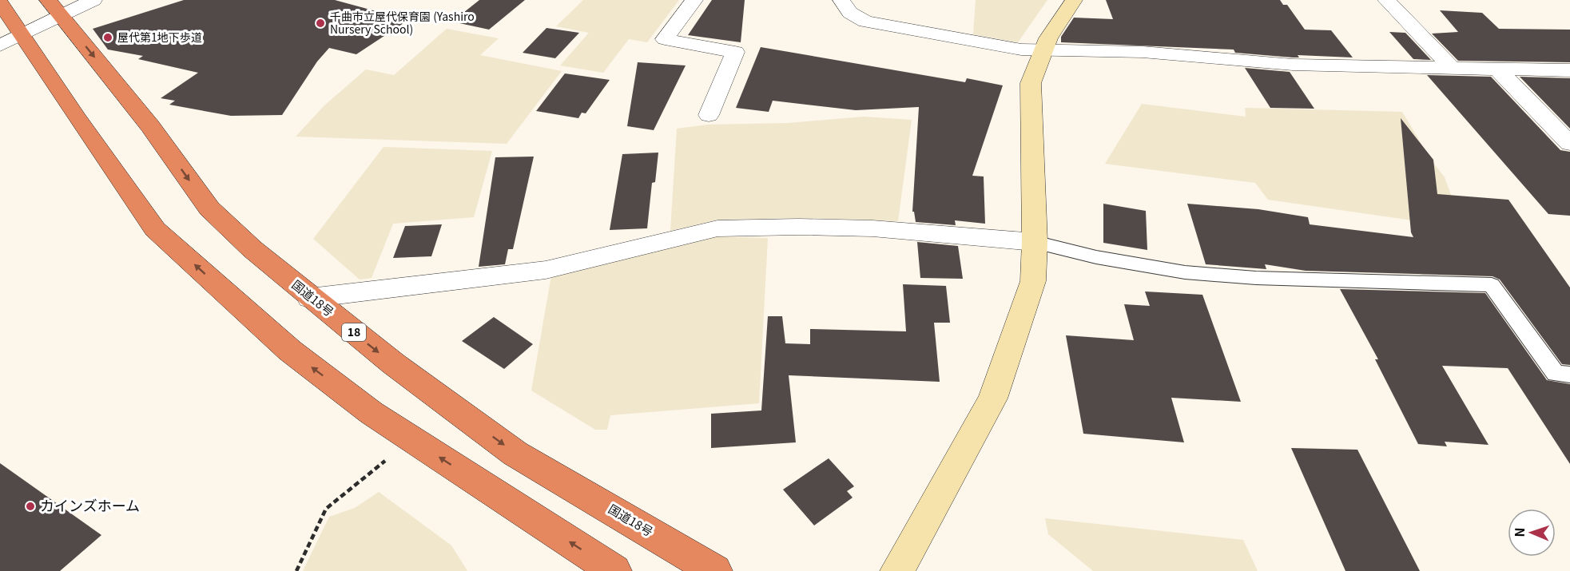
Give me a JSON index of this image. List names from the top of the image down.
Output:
{
  "streets": {
    "highway": ["国道18号", "18"]
  },
  "places": ["千曲市立屋代保育園 (Yashiro Nursery School)", "屋代第1地下歩道", "カインズホーム"],
  "north": "left"
}
